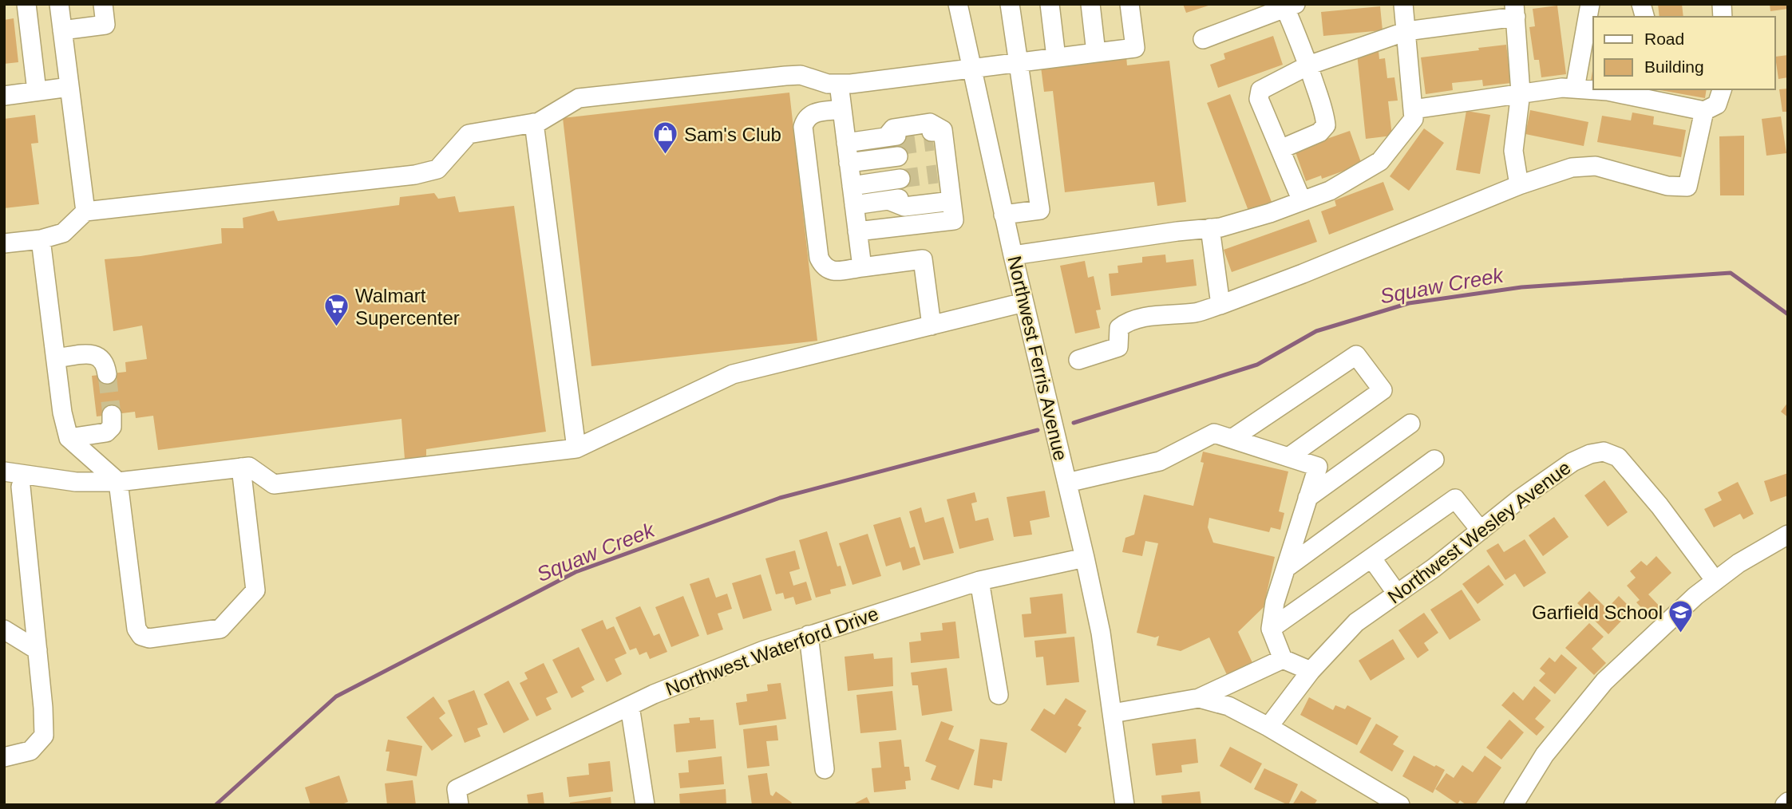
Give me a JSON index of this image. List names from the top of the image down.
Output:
{
  "streets": {
    "street": ["Northwest Ferris Avenue", "Northwest Wesley Avenue", "Northwest Waterford Drive"]
  },
  "crossings": [
    ["Northwest Ferris Avenue", "Northwest Waterford Drive"]
  ],
  "water": ["Squaw Creek"],
  "places": {
    "shop": ["Sam's Club"],
    "supermarket": ["Walmart Supercenter"],
    "school or university": ["Garfield School"]
  },
  "legend": ["Road", "Building"]
}
